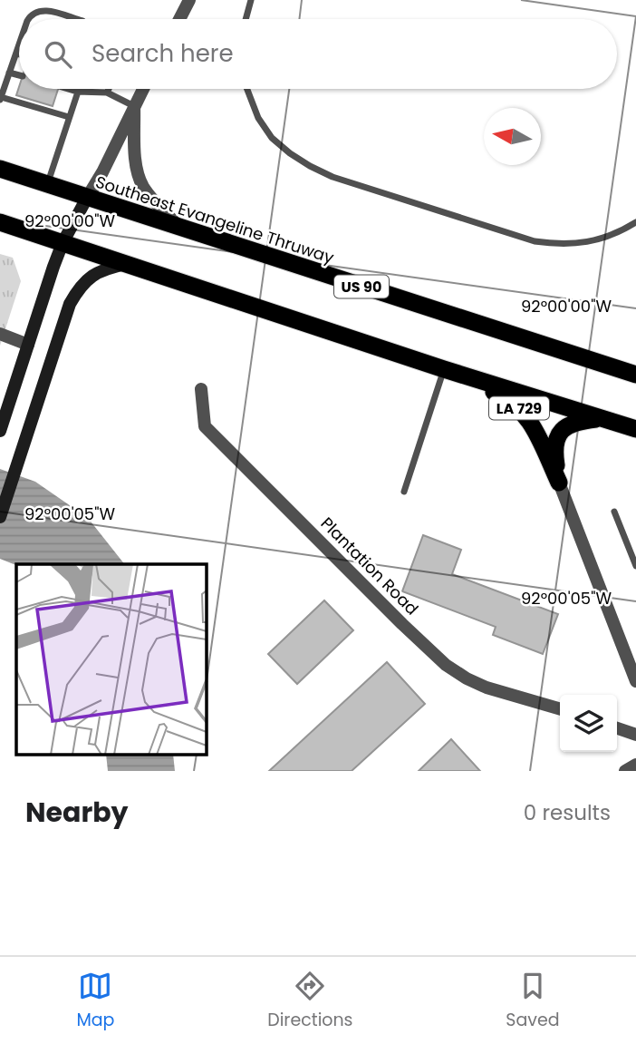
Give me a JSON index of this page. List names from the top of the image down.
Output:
{
  "streets": {
    "highway": ["Southeast Evangeline Thruway", "US 90", "LA 729"],
    "street": ["Plantation Road"]
  },
  "north": "left",
  "page": {
    "search": "Search here",
    "heading": ["Nearby", "0 results"],
    "nav": ["Map", "Directions", "Saved"]
  },
  "coordinates": ["92°00'00\"W", "92°00'05\"W"]
}
